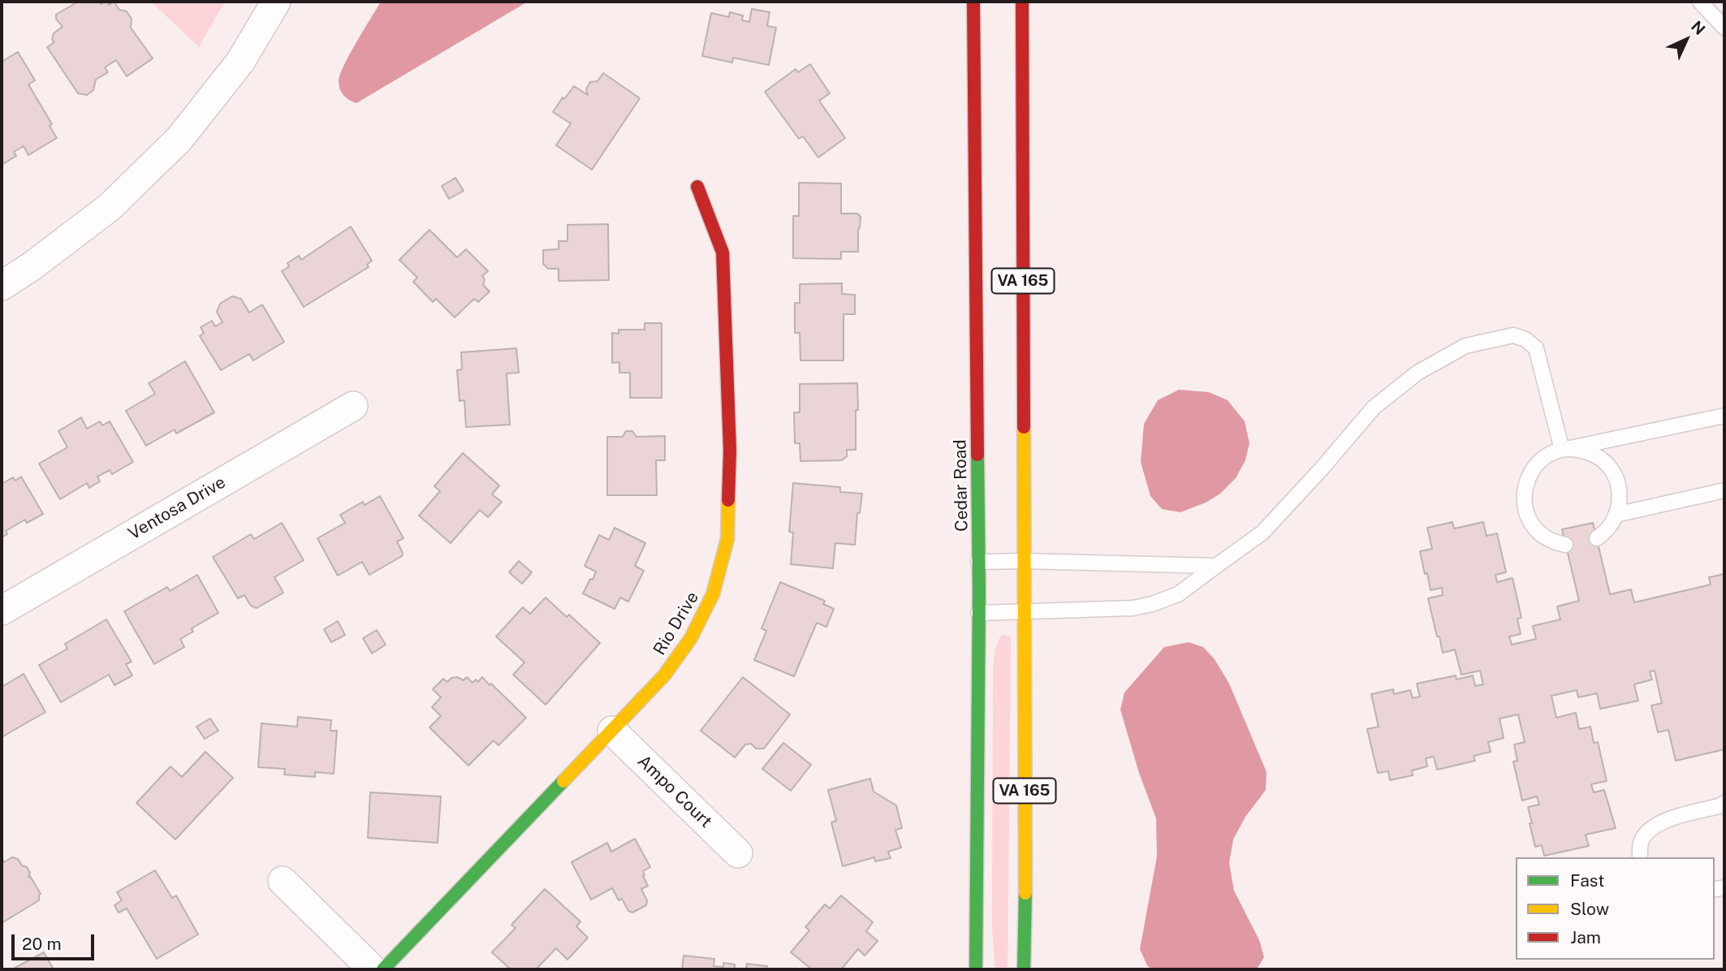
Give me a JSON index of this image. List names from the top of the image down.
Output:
{
  "streets": {
    "main road": ["VA 165", "Cedar Road", "Rio Drive"],
    "street": ["Ventosa Drive", "Ampo Court"]
  },
  "crossings": [
    ["Rio Drive", "Ampo Court"]
  ],
  "legend": ["Fast", "Slow", "Jam"],
  "scale_bar": "20 m",
  "north": "top right"
}
